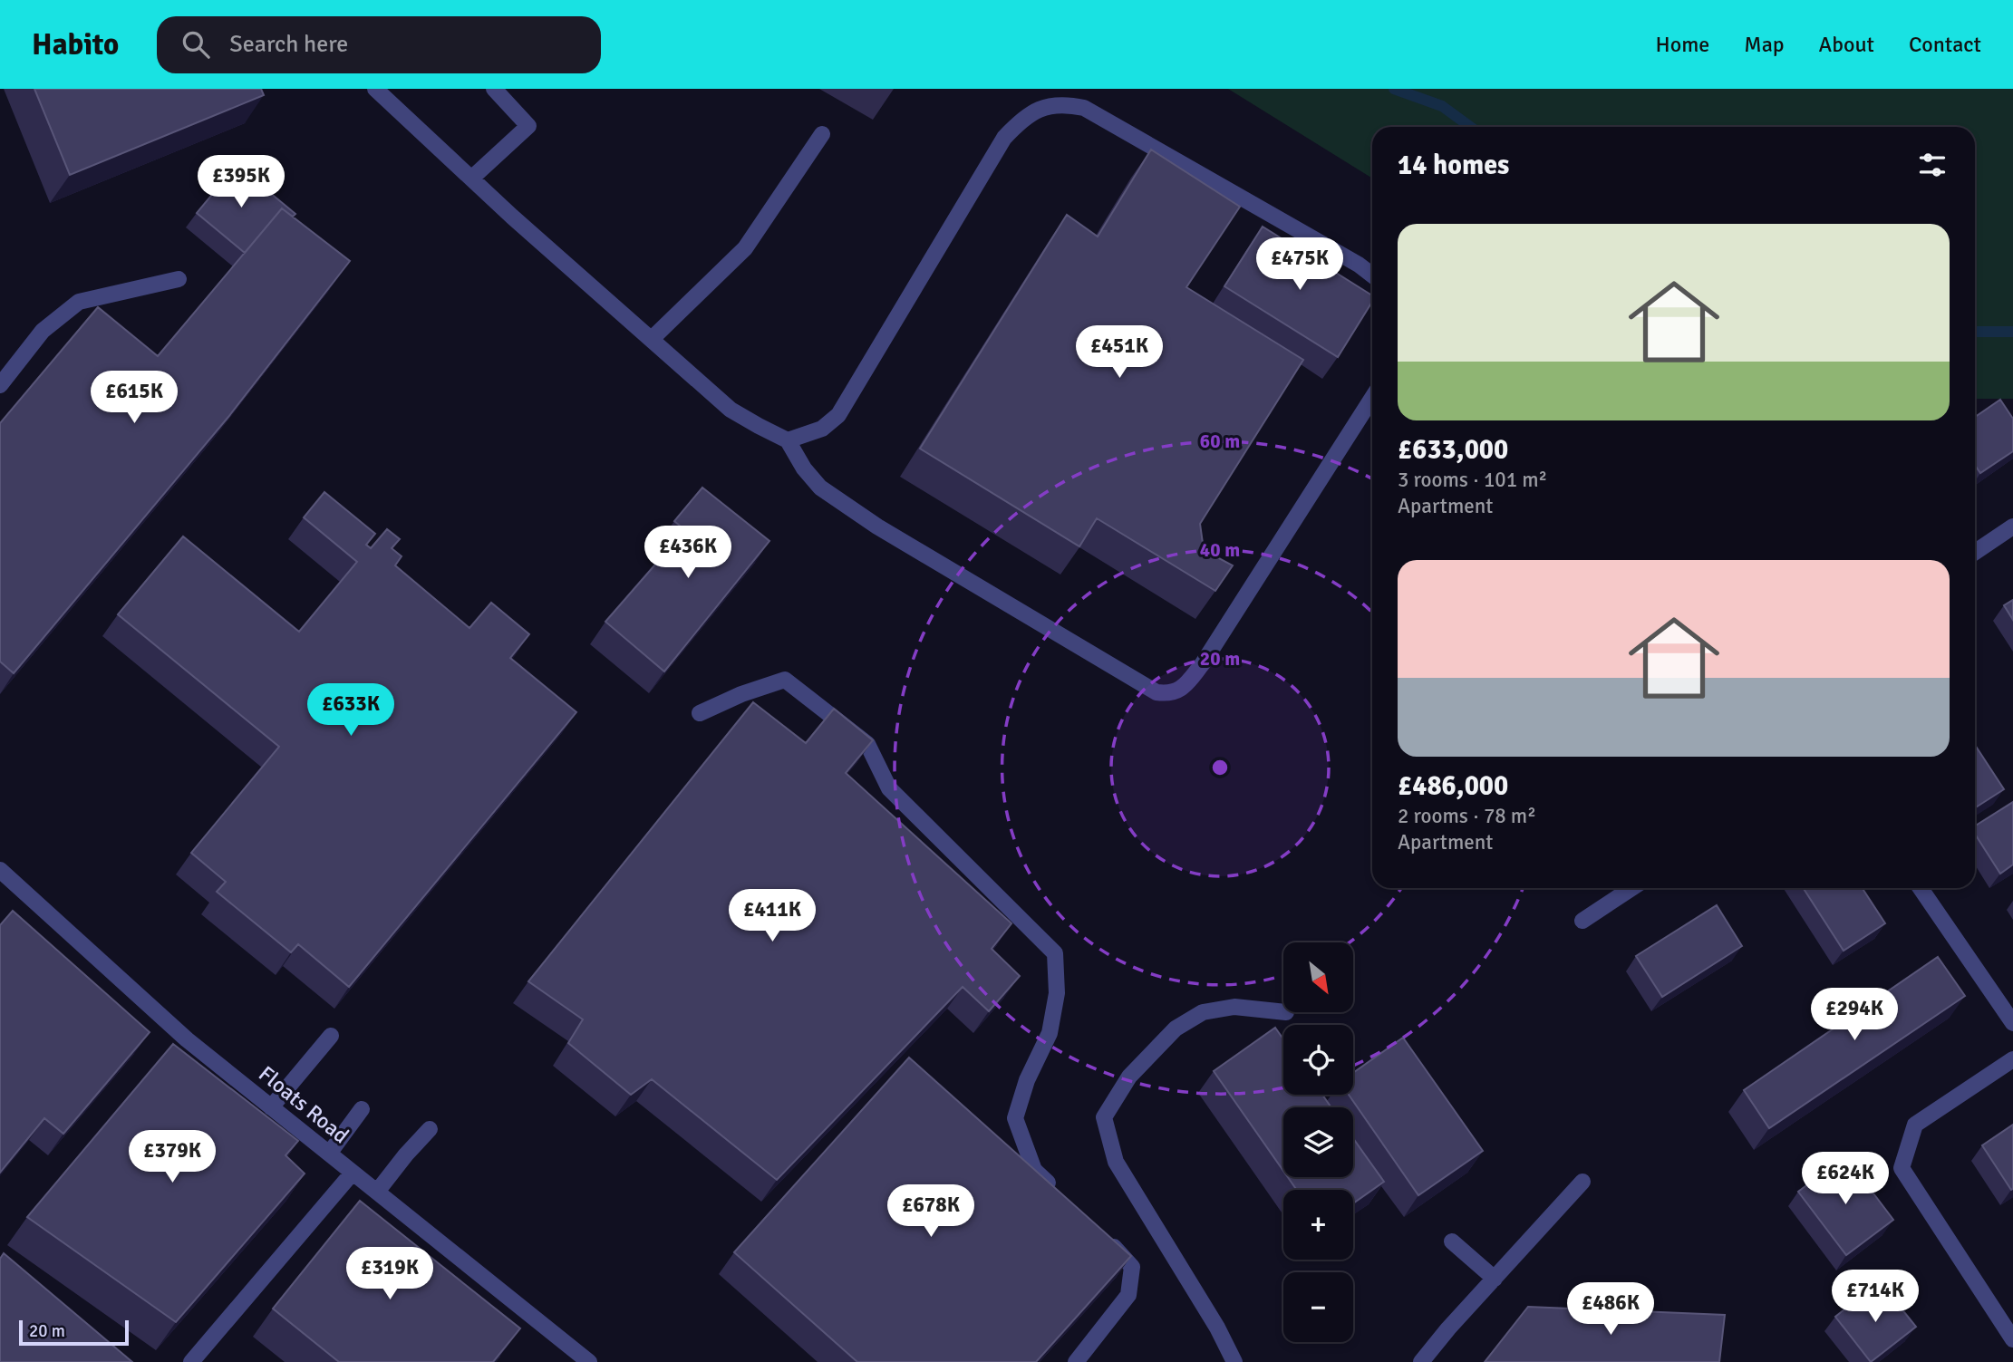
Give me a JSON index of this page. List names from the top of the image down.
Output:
{
  "streets": {
    "street": ["Floats Road"]
  },
  "scale_bar": "20 m",
  "north": "bottom right",
  "page": {
    "header": "Habito",
    "search": "Search here",
    "nav": [
      "Home",
      "Map",
      "About",
      "Contact"
    ],
    "heading": "14 homes",
    "price": [
      "£395K",
      "£475K",
      "£451K",
      "£615K",
      "£436K",
      "£633K",
      "£411K",
      "£294K",
      "£379K",
      "£624K",
      "£678K",
      "£319K",
      "£714K",
      "£486K"
    ],
    "list": [
      {
        "name": "£633,000",
        "note": "3 rooms · 101 m² · Apartment"
      },
      {
        "name": "£486,000",
        "note": "2 rooms · 78 m² · Apartment"
      }
    ],
    "map_buttons": ["+", "−"],
    "scale": "20 m"
  },
  "rings": ["60 m", "40 m", "20 m"]
}
